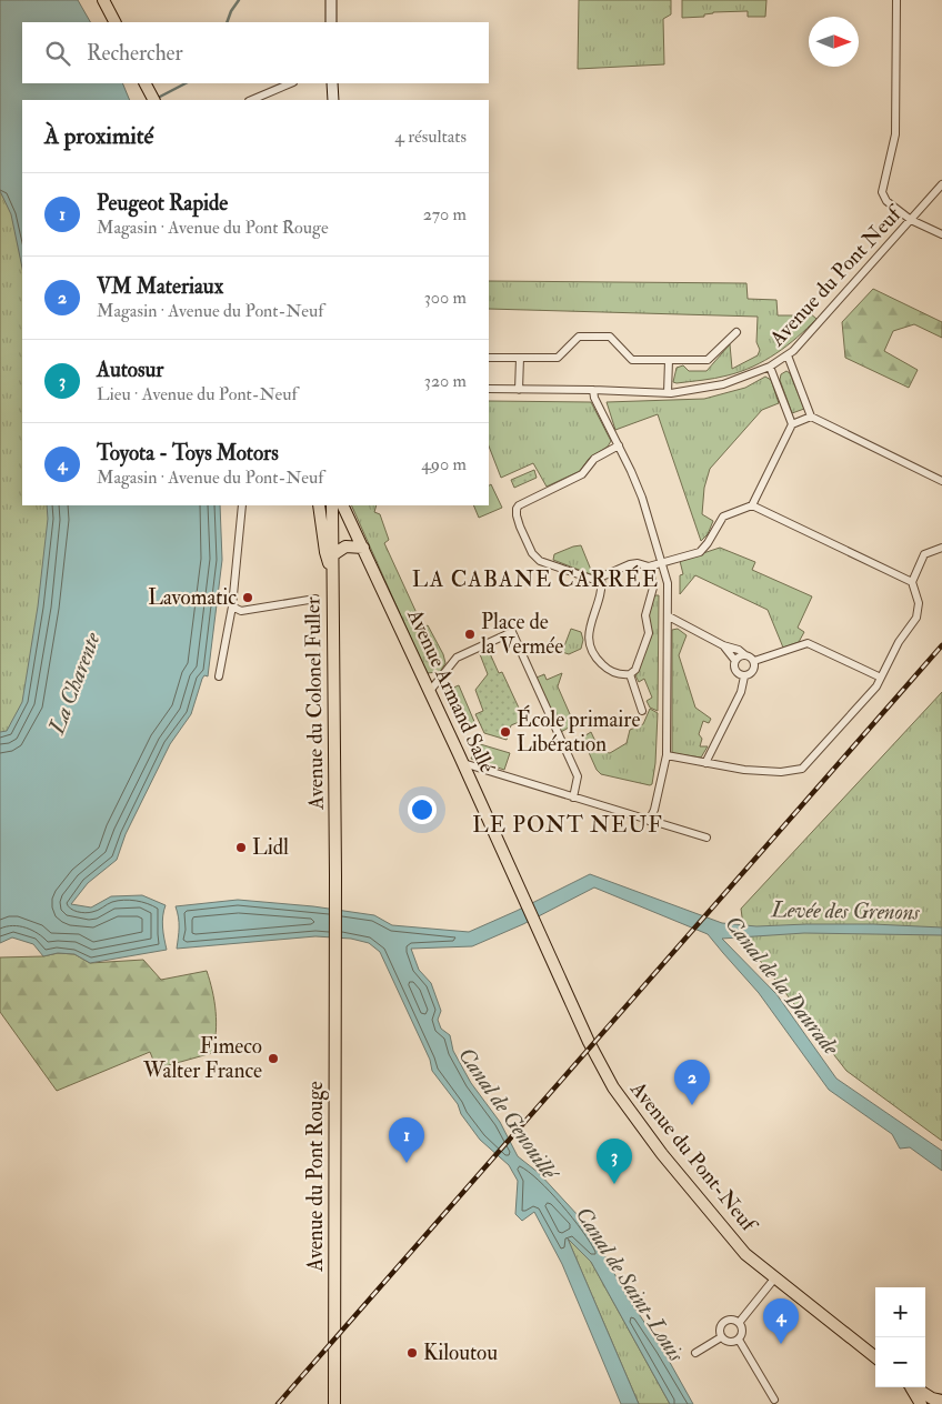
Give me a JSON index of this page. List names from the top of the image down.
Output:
{
  "streets": {
    "main road": [
      "Avenue Armand Sallé",
      "Avenue du Colonel Fuller",
      "Avenue du Pont-Neuf",
      "Avenue du Pont Rouge"
    ],
    "street": ["Avenue du Pont Neuf"]
  },
  "crossings": [
    ["Avenue Armand Sallé", "Avenue du Pont-Neuf"],
    ["Avenue du Colonel Fuller", "Avenue du Pont Rouge"]
  ],
  "districts": ["LA CABANE CARRÉE", "LE PONT NEUF"],
  "water": [
    "La Charente",
    "Levée des Grenons",
    "Canal de la Daurade",
    "Canal de Genouillé",
    "Canal de Saint-Louis"
  ],
  "places": [
    "Lavomatic",
    "Place de la Vermée",
    "École primaire Libération",
    "Lidl",
    "Fimeco Walter France",
    "Kiloutou"
  ],
  "north": "right",
  "page": {
    "search": "Rechercher",
    "heading": ["À proximité", "4 résultats"],
    "list": [
      {
        "mark": "1",
        "name": "Peugeot Rapide",
        "note": "Magasin · Avenue du Pont Rouge",
        "value": "270 m"
      },
      {
        "mark": "2",
        "name": "VM Materiaux",
        "note": "Magasin · Avenue du Pont-Neuf",
        "value": "300 m"
      },
      {
        "mark": "3",
        "name": "Autosur",
        "note": "Lieu · Avenue du Pont-Neuf",
        "value": "320 m"
      },
      {
        "mark": "4",
        "name": "Toyota - Toys Motors",
        "note": "Magasin · Avenue du Pont-Neuf",
        "value": "490 m"
      }
    ],
    "pins": [
      "2",
      "1",
      "3",
      "4"
    ],
    "map_buttons": ["+", "−"]
  }
}
